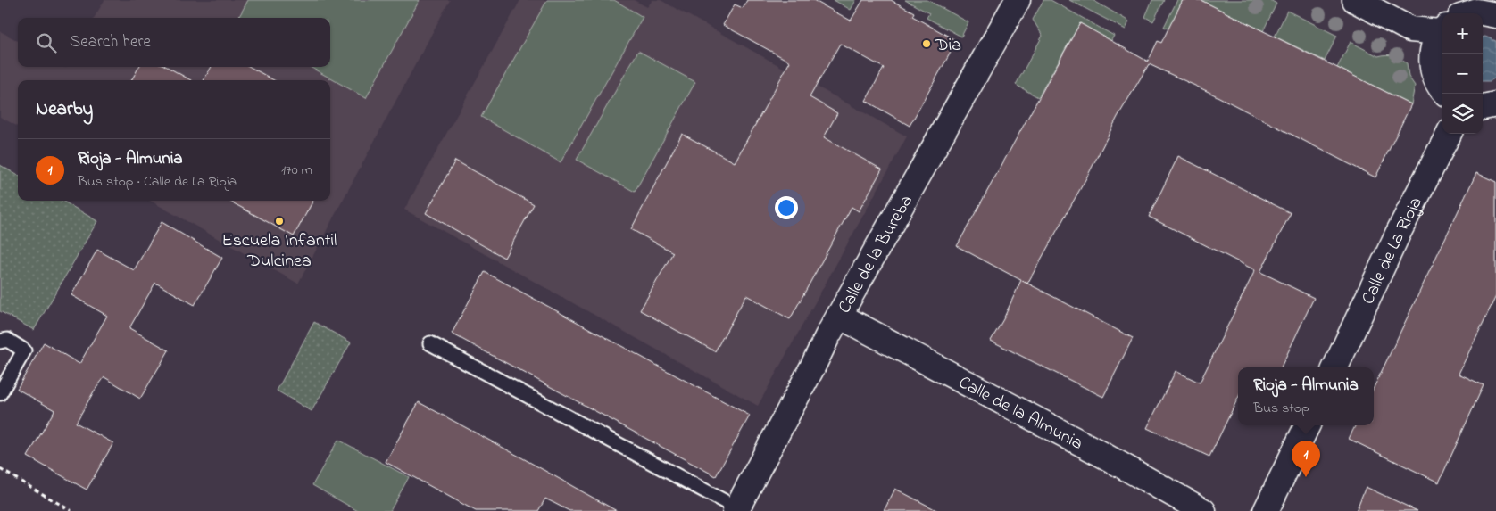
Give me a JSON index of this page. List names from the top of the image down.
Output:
{
  "streets": {
    "street": ["Calle de La Rioja", "Calle de la Bureba", "Calle de la Almunia"]
  },
  "crossings": [
    ["Calle de la Bureba", "Calle de la Almunia"]
  ],
  "places": ["Dia", "Escuela Infantil Dulcinea"],
  "page": {
    "map_buttons": ["+", "−"],
    "search": "Search here",
    "heading": "Nearby",
    "list": [
      {
        "mark": "1",
        "name": "Rioja - Almunia",
        "note": "Bus stop · Calle de La Rioja",
        "value": "170 m"
      }
    ],
    "popup": ["Rioja - Almunia", "Bus stop"],
    "pins": "1"
  }
}
